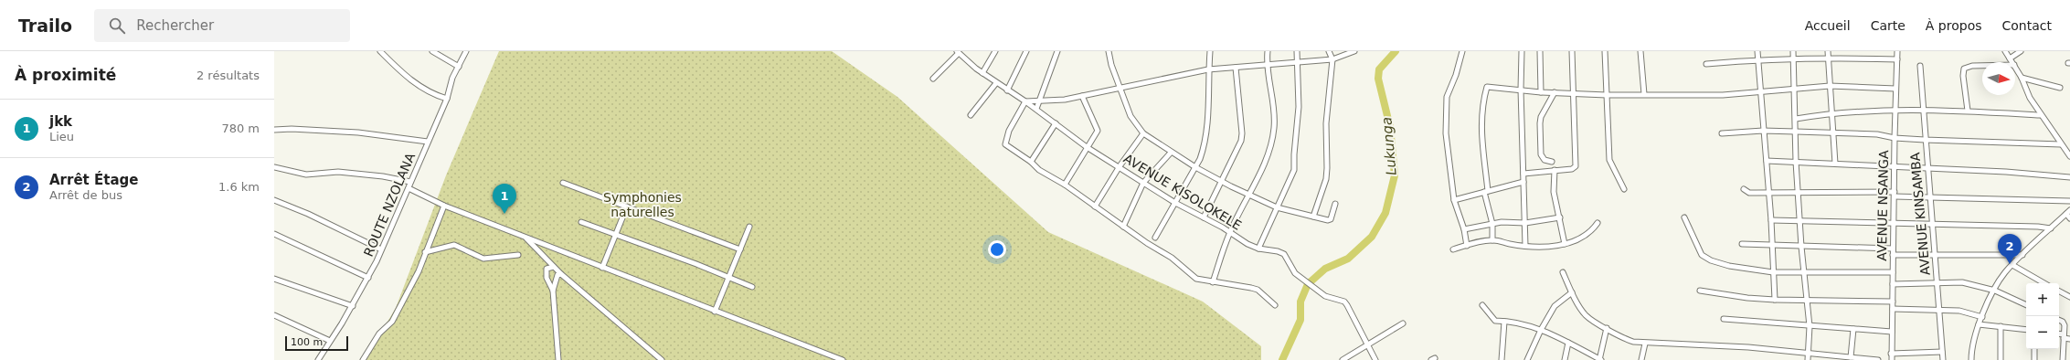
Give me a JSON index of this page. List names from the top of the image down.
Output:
{
  "streets": {
    "street": [
      "AVENUE KISOLOKELE",
      "ROUTE NZOLANA",
      "AVENUE NSANGA",
      "AVENUE KINSAMBA"
    ]
  },
  "water": ["Lukunga"],
  "parks": ["Symphonies naturelles"],
  "scale_bar": "100 m",
  "north": "right",
  "page": {
    "header": "Trailo",
    "search": "Rechercher",
    "nav": [
      "Accueil",
      "Carte",
      "À propos",
      "Contact"
    ],
    "heading": ["À proximité", "2 résultats"],
    "list": [
      {
        "mark": "1",
        "name": "jkk",
        "note": "Lieu",
        "value": "780 m"
      },
      {
        "mark": "2",
        "name": "Arrêt Étage",
        "note": "Arrêt de bus",
        "value": "1.6 km"
      }
    ],
    "pins": ["1", "2"],
    "map_buttons": ["+", "−"],
    "scale": "100 m"
  }
}
